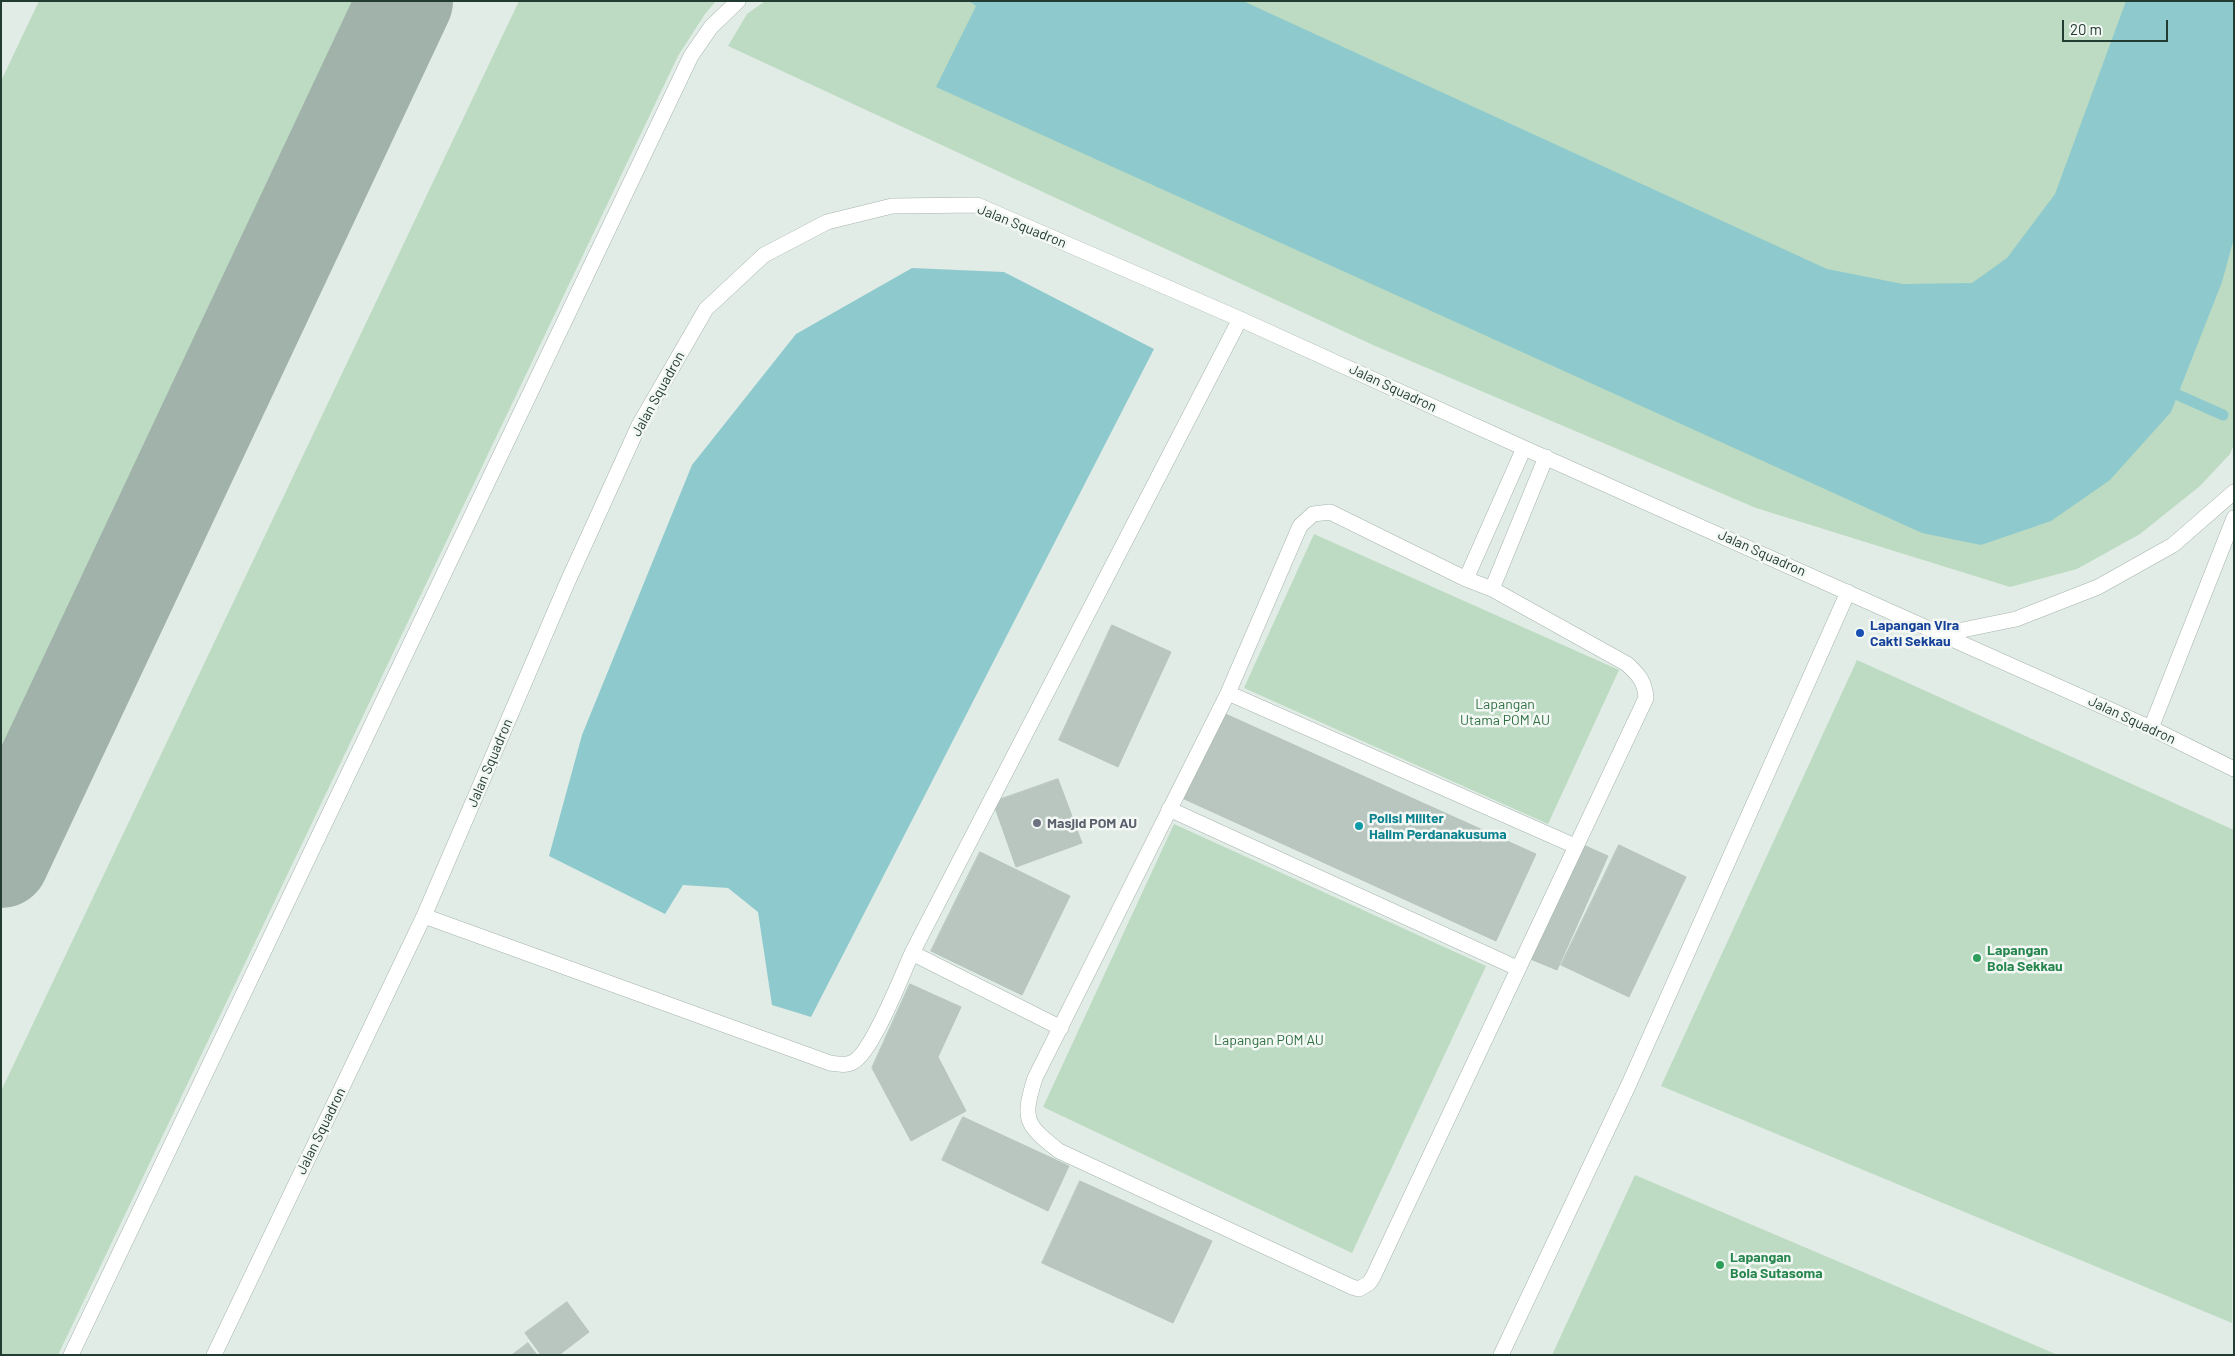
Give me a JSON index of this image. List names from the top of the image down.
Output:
{
  "streets": {
    "lane": ["Jalan Squadron"]
  },
  "parks": ["Lapangan Utama POM AU", "Lapangan POM AU"],
  "places": [
    "Lapangan VIra Cakti Sekkau",
    "Masjid POM AU",
    "Polisi Militer Halim Perdanakusuma",
    "Lapangan Bola Sekkau",
    "Lapangan Bola Sutasoma"
  ],
  "scale_bar": "20 m"
}
